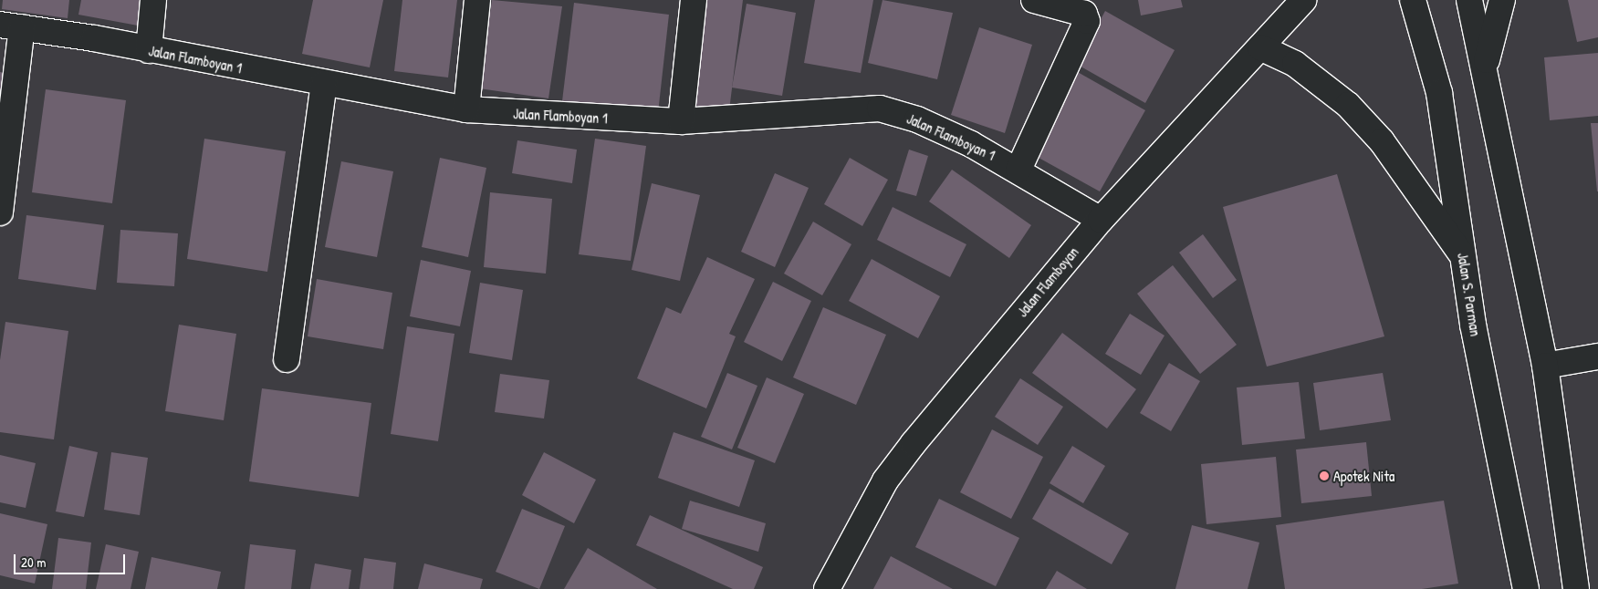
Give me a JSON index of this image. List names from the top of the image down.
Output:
{
  "streets": {
    "street": ["Jalan Flamboyan 1", "Jalan Flamboyan", "Jalan S. Parman"]
  },
  "crossings": [
    ["Jalan Flamboyan 1", "Jalan Flamboyan"]
  ],
  "places": ["Apotek Nita"],
  "scale_bar": "20 m"
}
